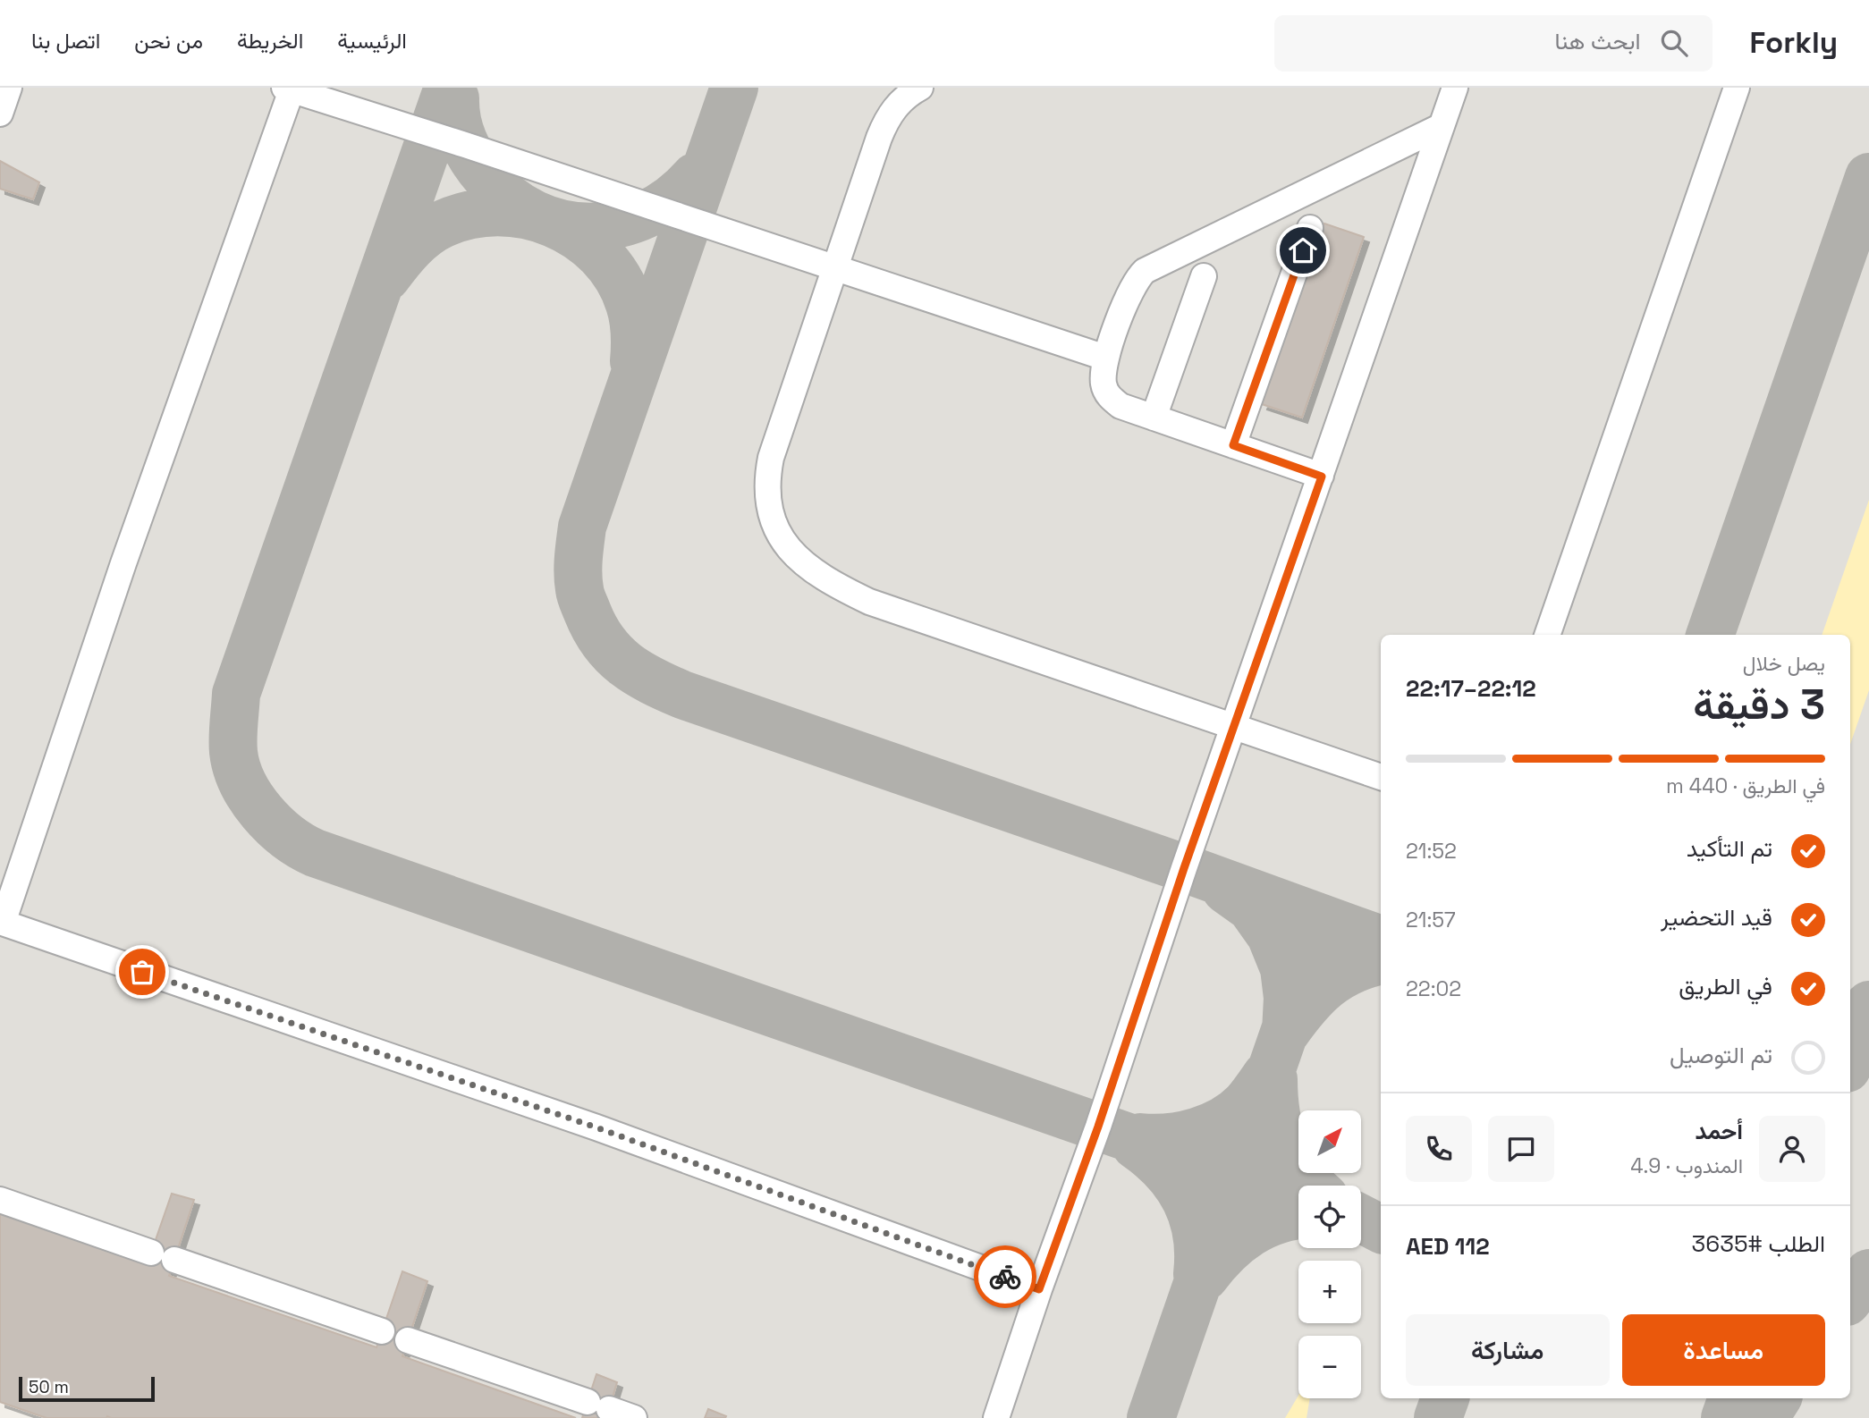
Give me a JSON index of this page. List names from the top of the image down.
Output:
{
  "scale_bar": "50 m",
  "north": "top right",
  "page": {
    "header": "Forkly",
    "search": "ابحث هنا",
    "nav": [
      "الرئيسية",
      "الخريطة",
      "من نحن",
      "اتصل بنا"
    ],
    "heading": ["3 دقيقة", "يصل خلال", "22:12–22:17"],
    "panel": [
      "أحمد",
      "المندوب · 4.9",
      "الطلب #3635",
      "AED 112"
    ],
    "bar": "في الطريق · 440 m",
    "list": [
      ["تم التأكيد", "21:52"],
      ["قيد التحضير", "21:57"],
      ["في الطريق", "22:02"],
      "تم التوصيل"
    ],
    "map_buttons": ["+", "−"],
    "buttons": ["مساعدة", "مشاركة"],
    "scale": "50 m"
  }
}
